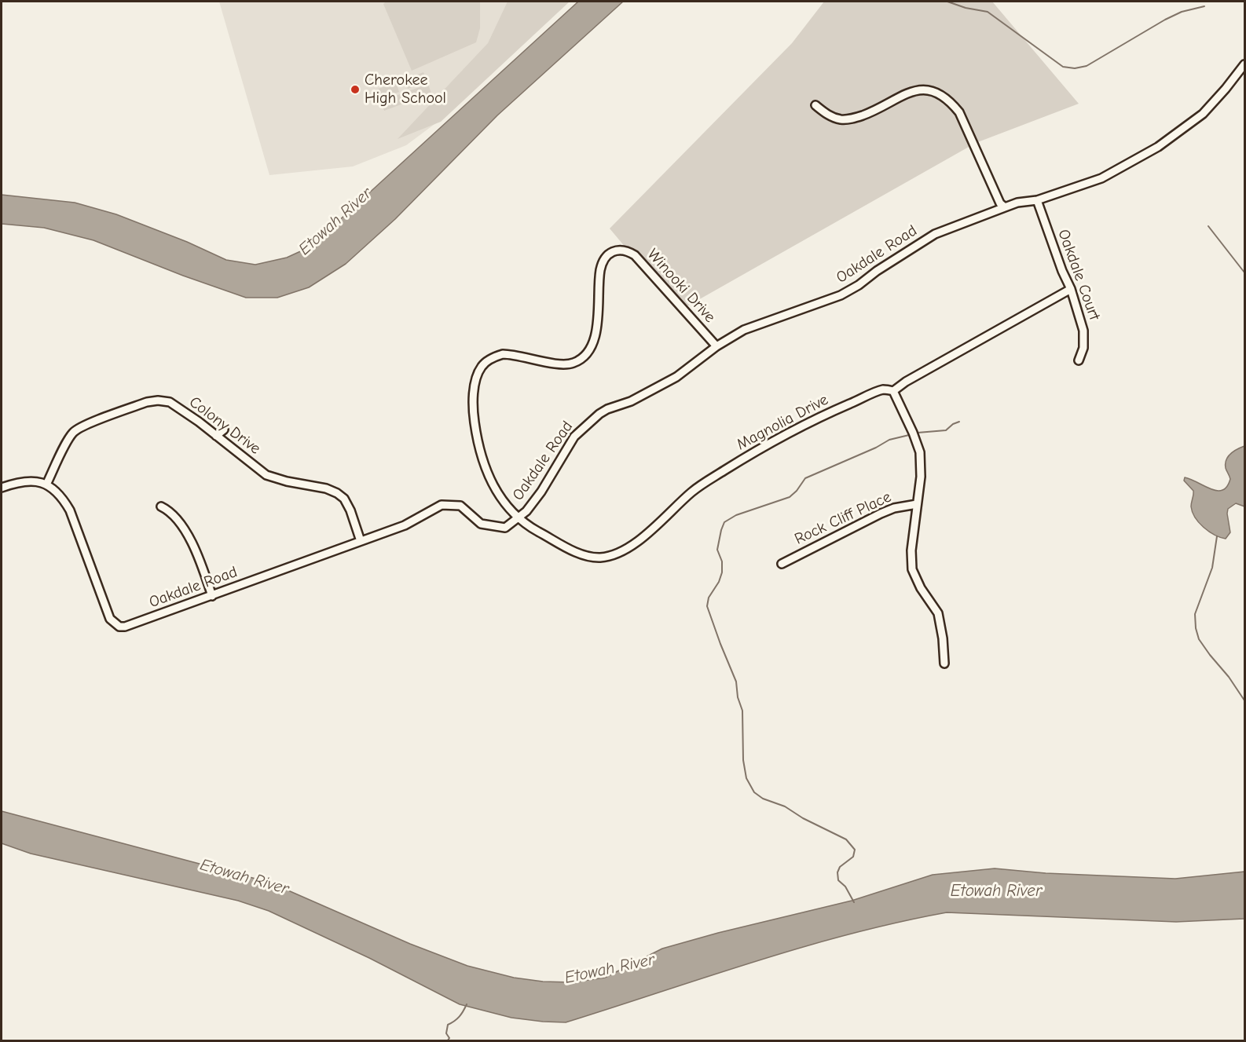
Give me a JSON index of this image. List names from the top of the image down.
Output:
{
  "streets": {
    "street": [
      "Oakdale Road",
      "Oakdale Court",
      "Winooki Drive",
      "Magnolia Drive",
      "Colony Drive",
      "Rock Cliff Place"
    ]
  },
  "crossings": [
    ["Oakdale Road", "Oakdale Court"],
    ["Oakdale Road", "Winooki Drive"],
    ["Oakdale Road", "Magnolia Drive"],
    ["Oakdale Road", "Colony Drive"],
    ["Oakdale Court", "Magnolia Drive"],
    ["Winooki Drive", "Magnolia Drive"]
  ],
  "water": ["Etowah River"],
  "places": ["Cherokee High School"]
}
